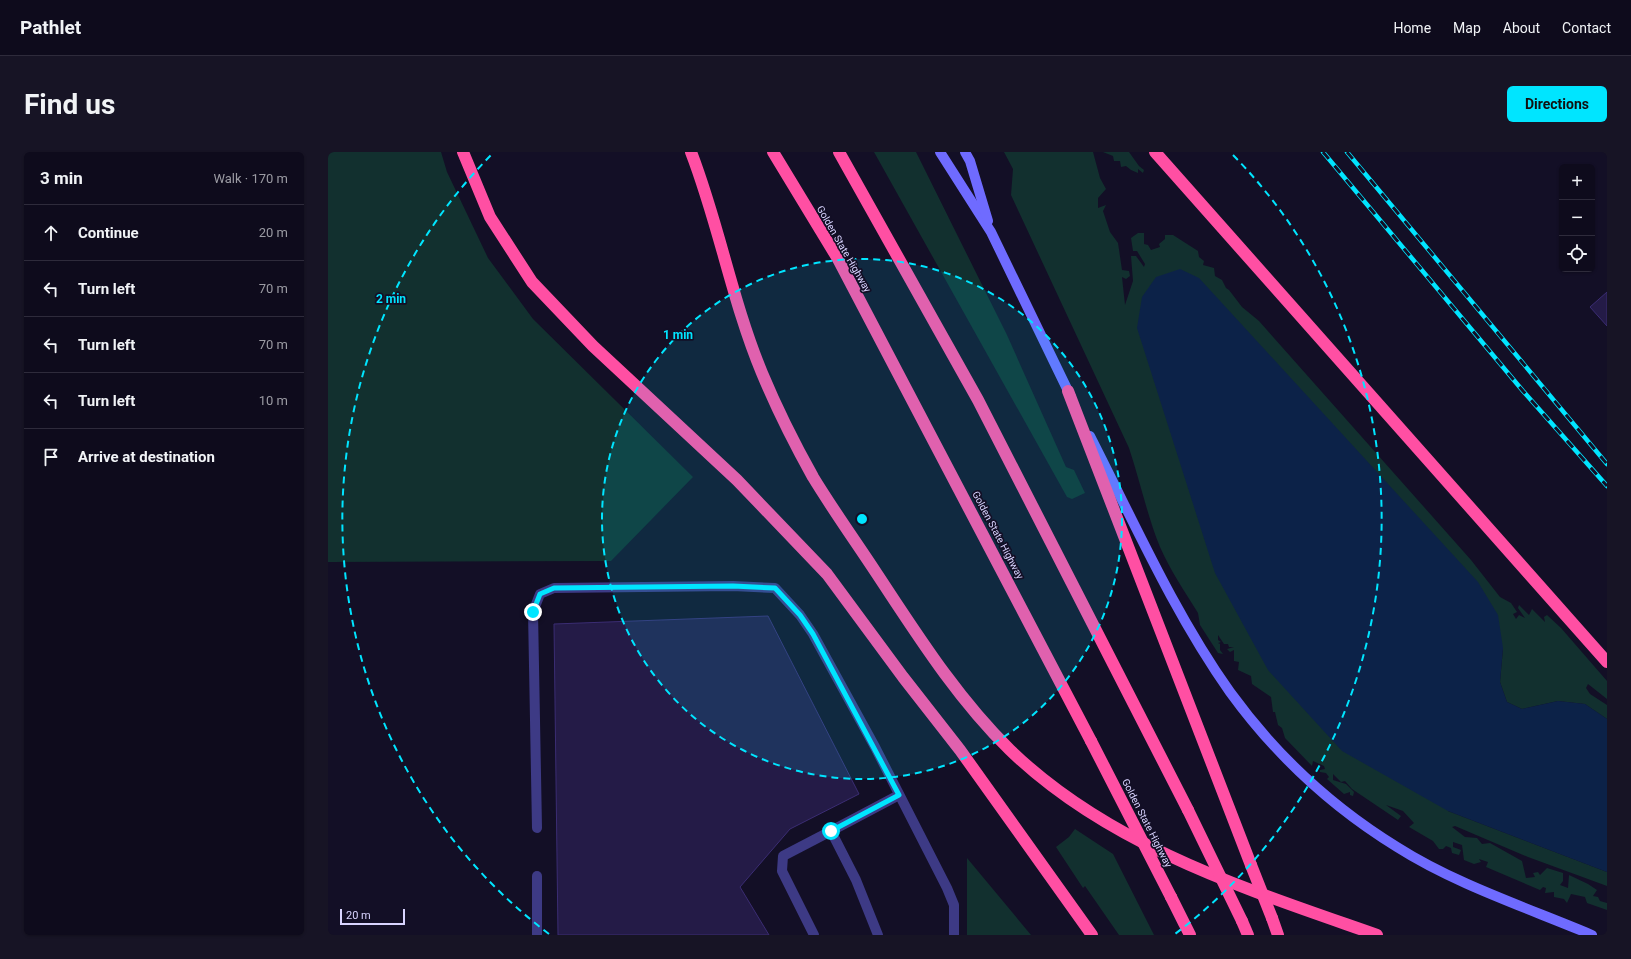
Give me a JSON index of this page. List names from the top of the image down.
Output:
{
  "streets": {
    "highway": ["Golden State Highway"]
  },
  "scale_bar": "20 m",
  "page": {
    "header": "Pathlet",
    "nav": [
      "Home",
      "Map",
      "About",
      "Contact"
    ],
    "buttons": "Directions",
    "title": "Find us",
    "heading": ["3 min", "Walk · 170 m"],
    "map_buttons": ["+", "−"],
    "list": [
      ["Continue", "20 m"],
      ["Turn left", "70 m"],
      ["Turn left", "70 m"],
      ["Turn left", "10 m"],
      "Arrive at destination"
    ],
    "scale": "20 m"
  },
  "rings": ["2 min", "1 min"]
}
